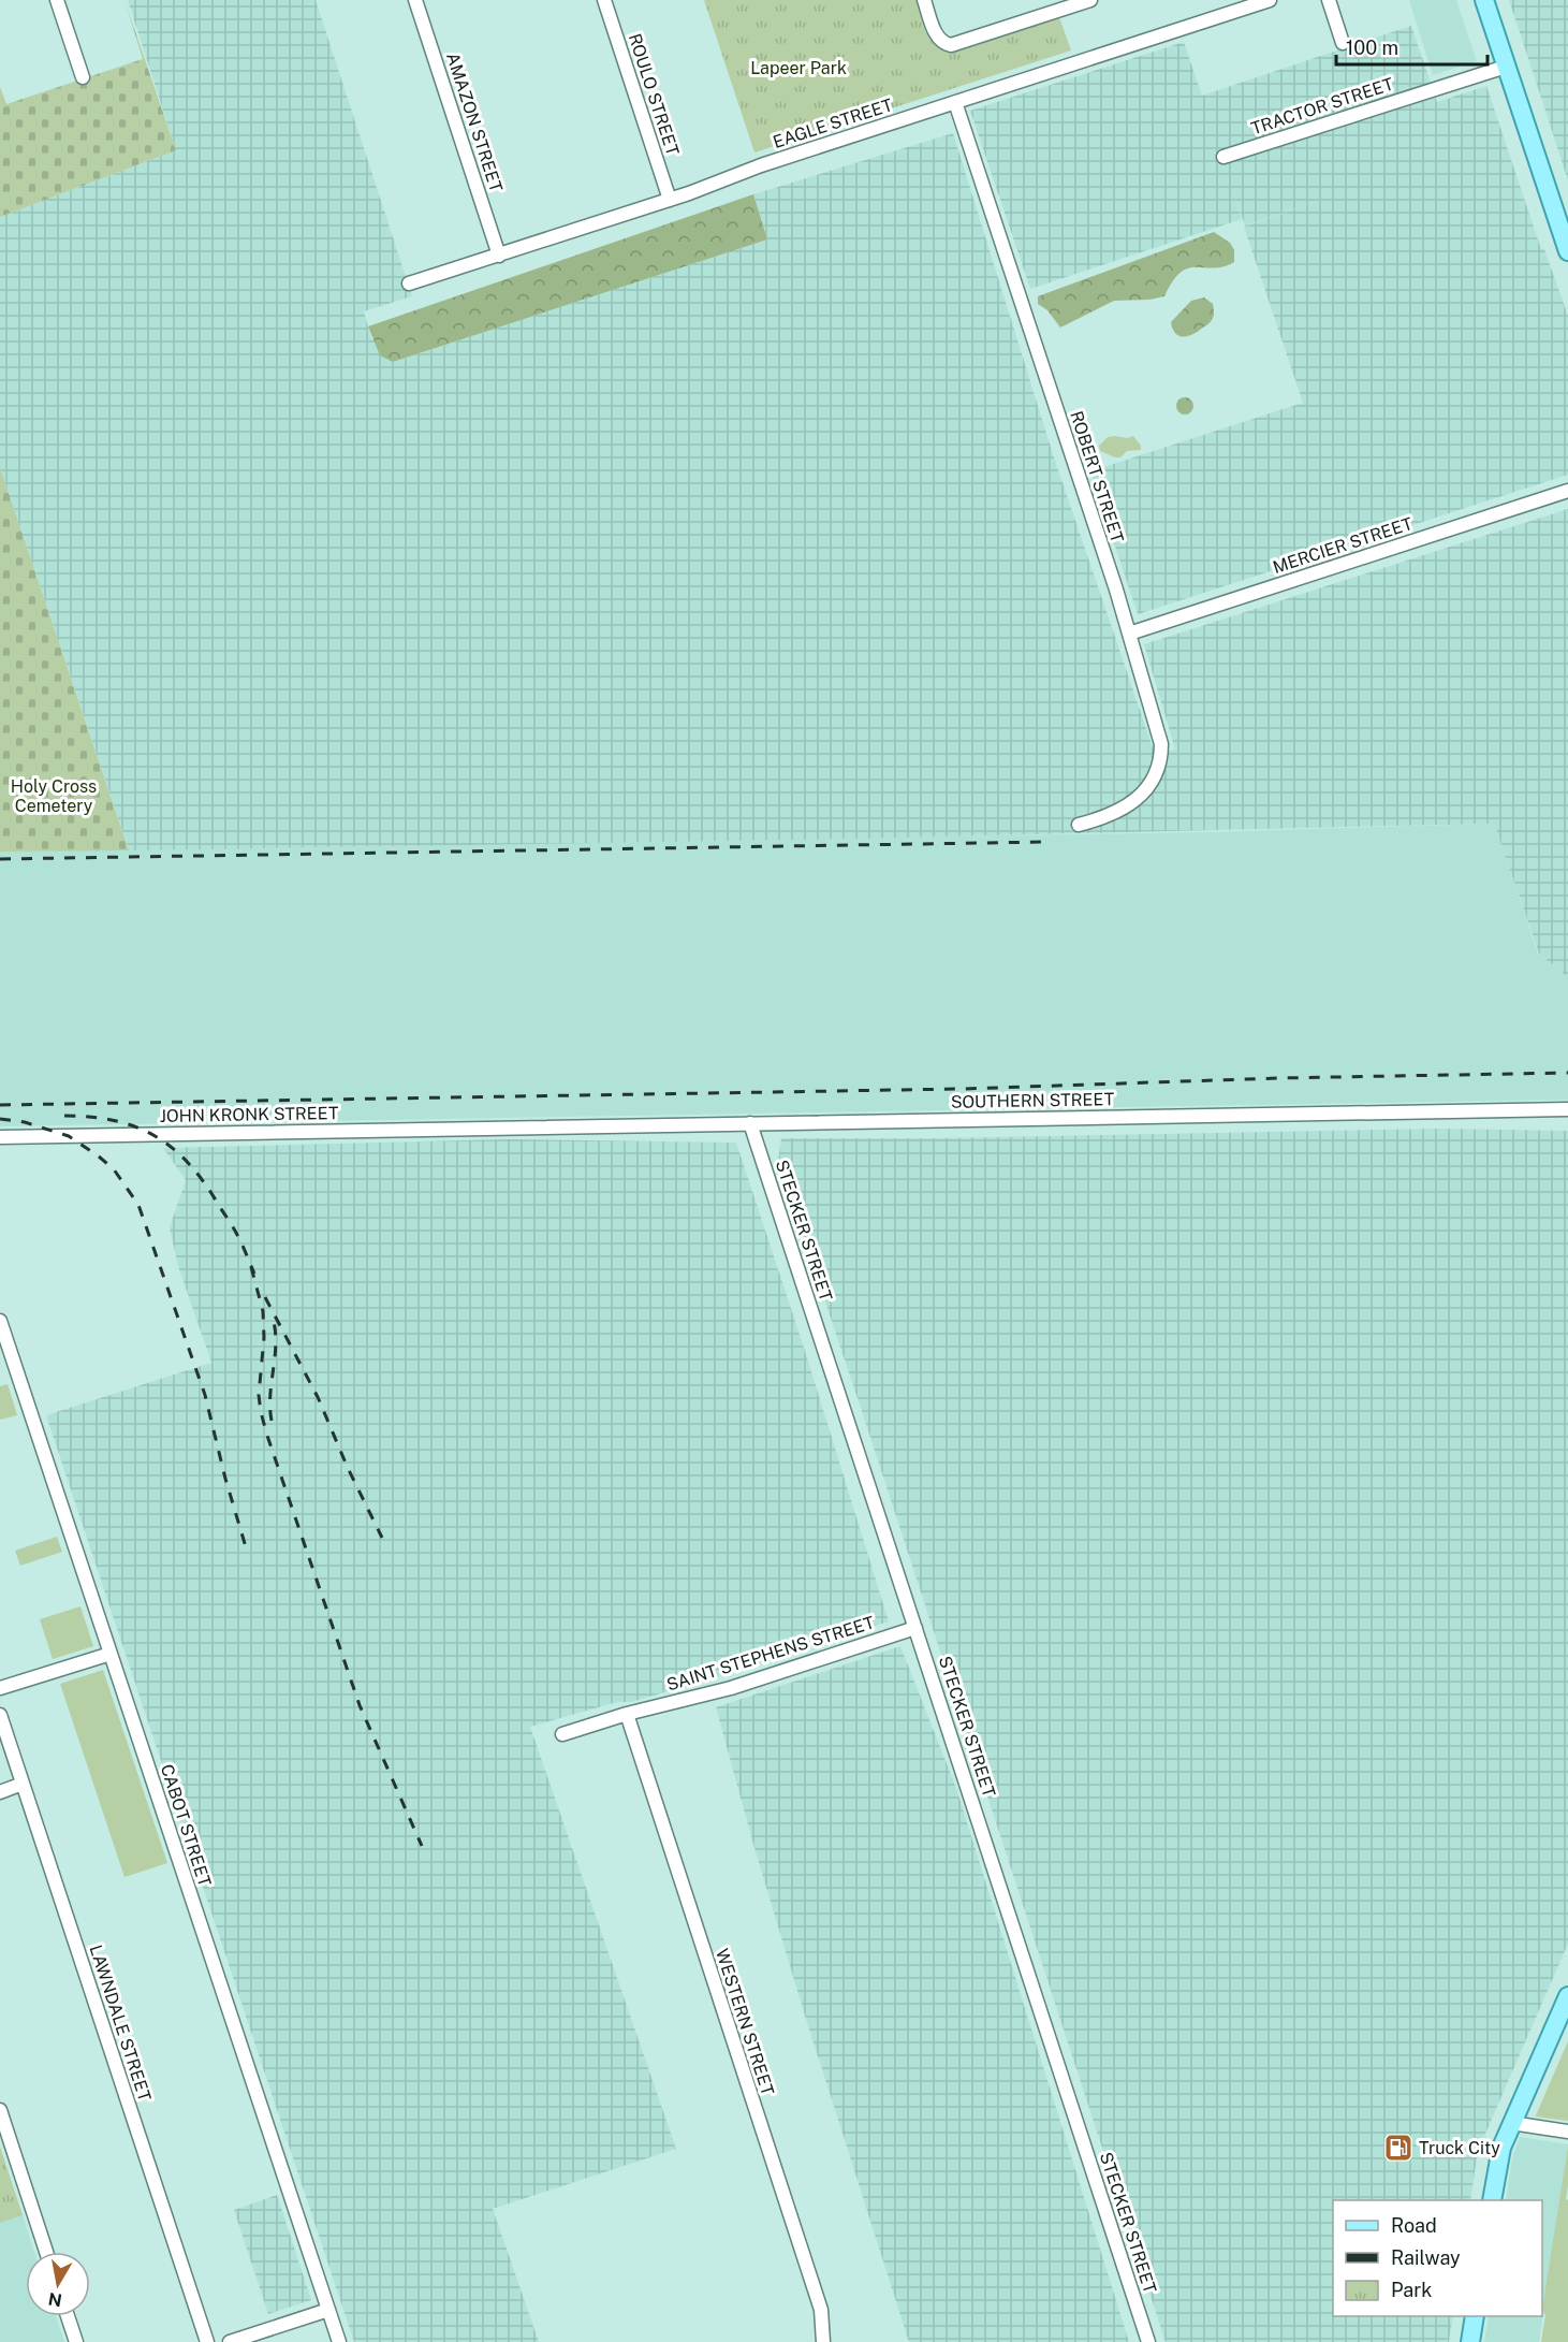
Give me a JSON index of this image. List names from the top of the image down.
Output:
{
  "streets": {
    "street": [
      "ROULO STREET",
      "TRACTOR STREET",
      "AMAZON STREET",
      "EAGLE STREET",
      "ROBERT STREET",
      "MERCIER STREET",
      "SOUTHERN STREET",
      "JOHN KRONK STREET",
      "STECKER STREET",
      "SAINT STEPHENS STREET",
      "CABOT STREET",
      "WESTERN STREET",
      "LAWNDALE STREET"
    ]
  },
  "crossings": [
    ["ROULO STREET", "EAGLE STREET"],
    ["AMAZON STREET", "EAGLE STREET"],
    ["EAGLE STREET", "ROBERT STREET"],
    ["ROBERT STREET", "MERCIER STREET"],
    ["SOUTHERN STREET", "JOHN KRONK STREET"],
    ["SOUTHERN STREET", "STECKER STREET"],
    ["STECKER STREET", "SAINT STEPHENS STREET"],
    ["SAINT STEPHENS STREET", "WESTERN STREET"]
  ],
  "parks": ["Lapeer Park", "Holy Cross Cemetery"],
  "places": {
    "fuel station": ["Truck City"]
  },
  "legend": ["Road", "Railway", "Park"],
  "scale_bar": "100 m",
  "north": "bottom"
}
